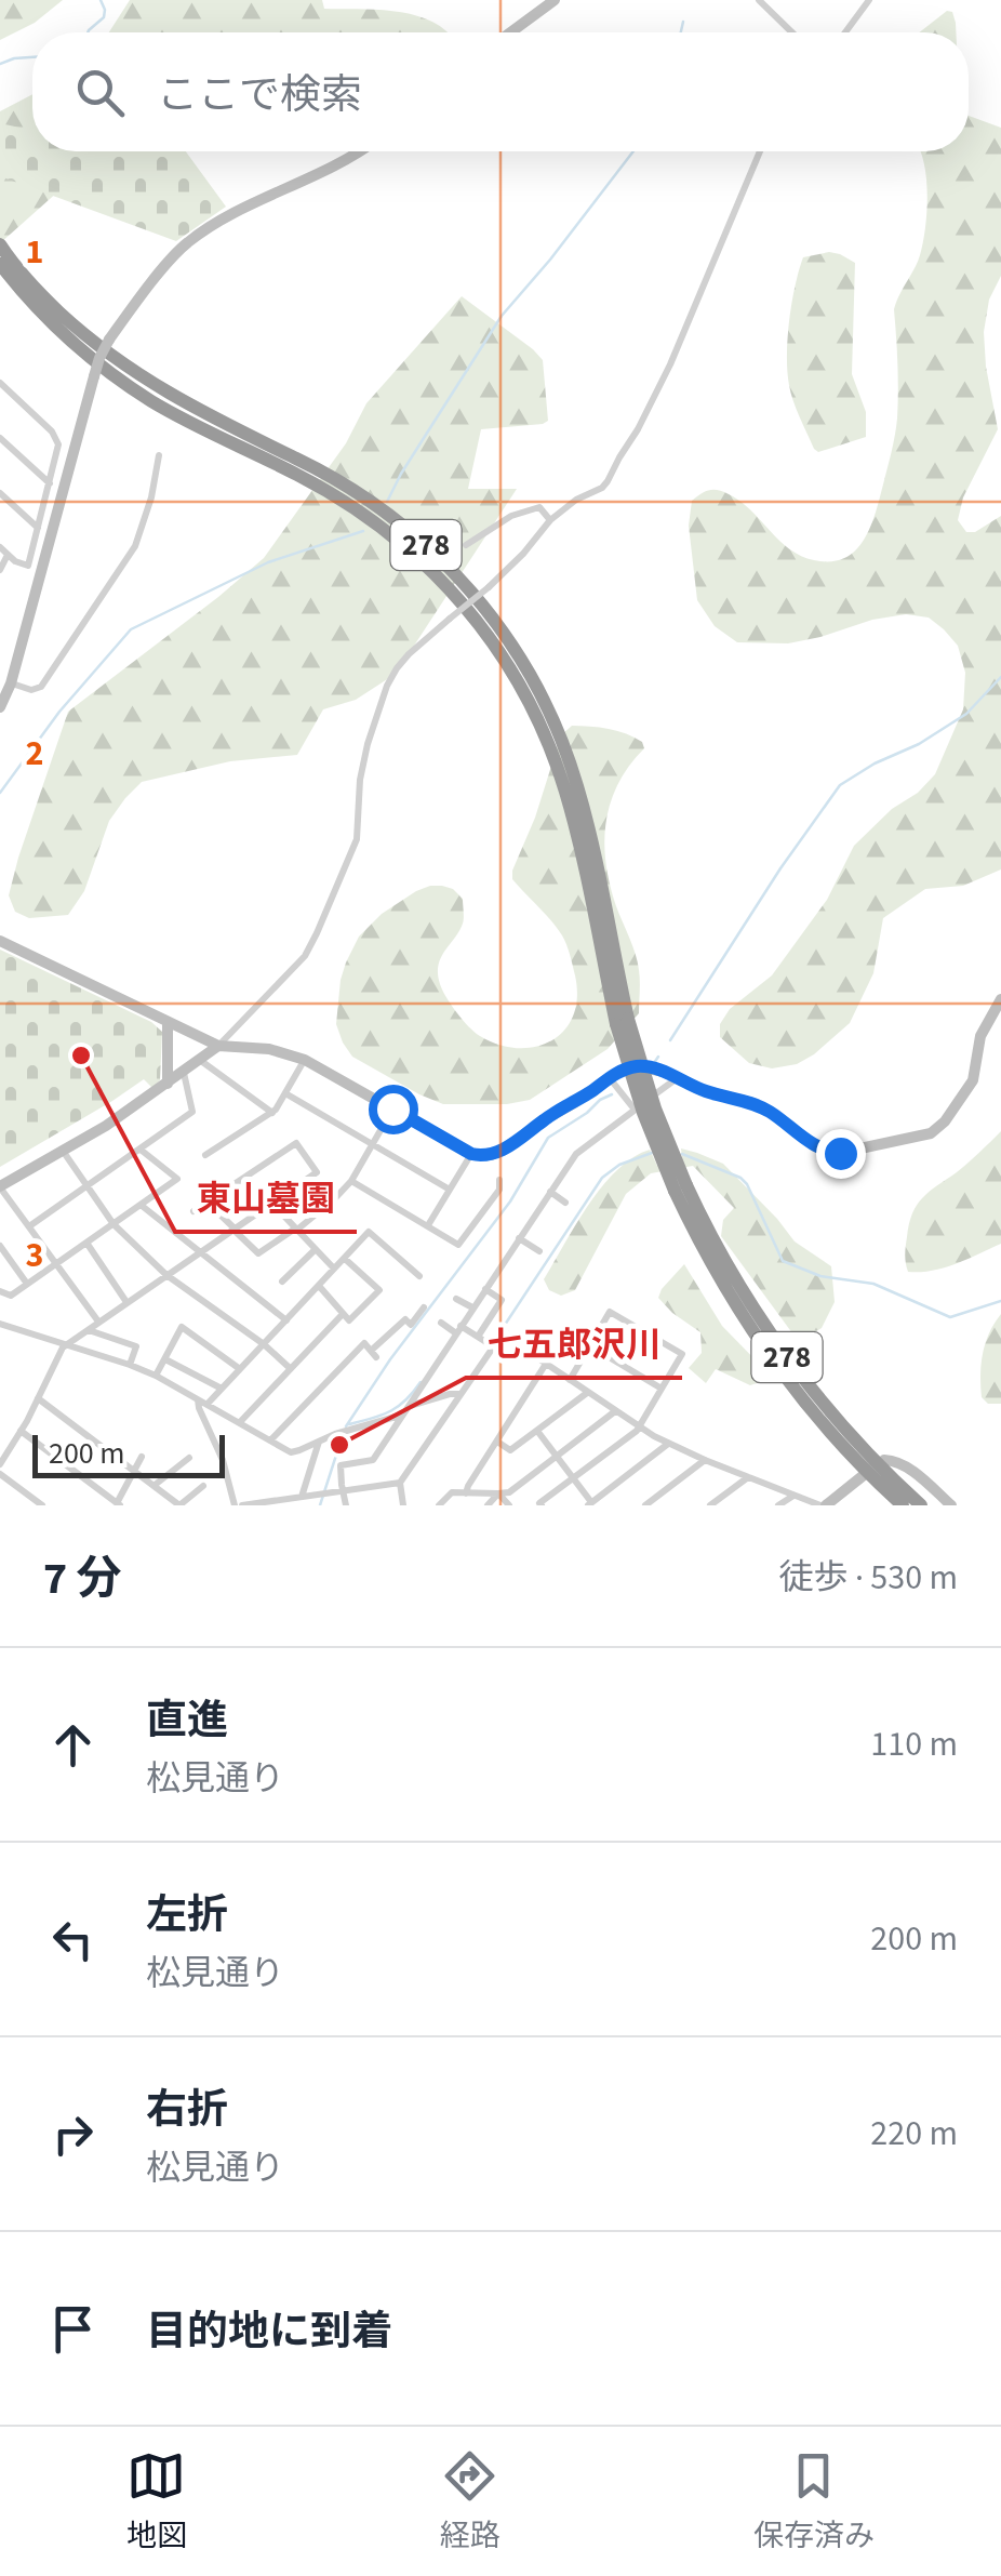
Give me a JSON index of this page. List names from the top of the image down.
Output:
{
  "streets": {
    "highway": ["278"]
  },
  "places": ["東山墓園", "七五郎沢川"],
  "scale_bar": "200 m",
  "page": {
    "search": "ここで検索",
    "scale": "200 m",
    "heading": ["7 分", "徒歩 · 530 m"],
    "list": [
      ["直進", "松見通り", "110 m"],
      ["左折", "松見通り", "200 m"],
      ["右折", "松見通り", "220 m"],
      "目的地に到着"
    ],
    "nav": ["地図", "経路", "保存済み"]
  },
  "grid": {
    "rows": ["1", "2", "3"]
  }
}
